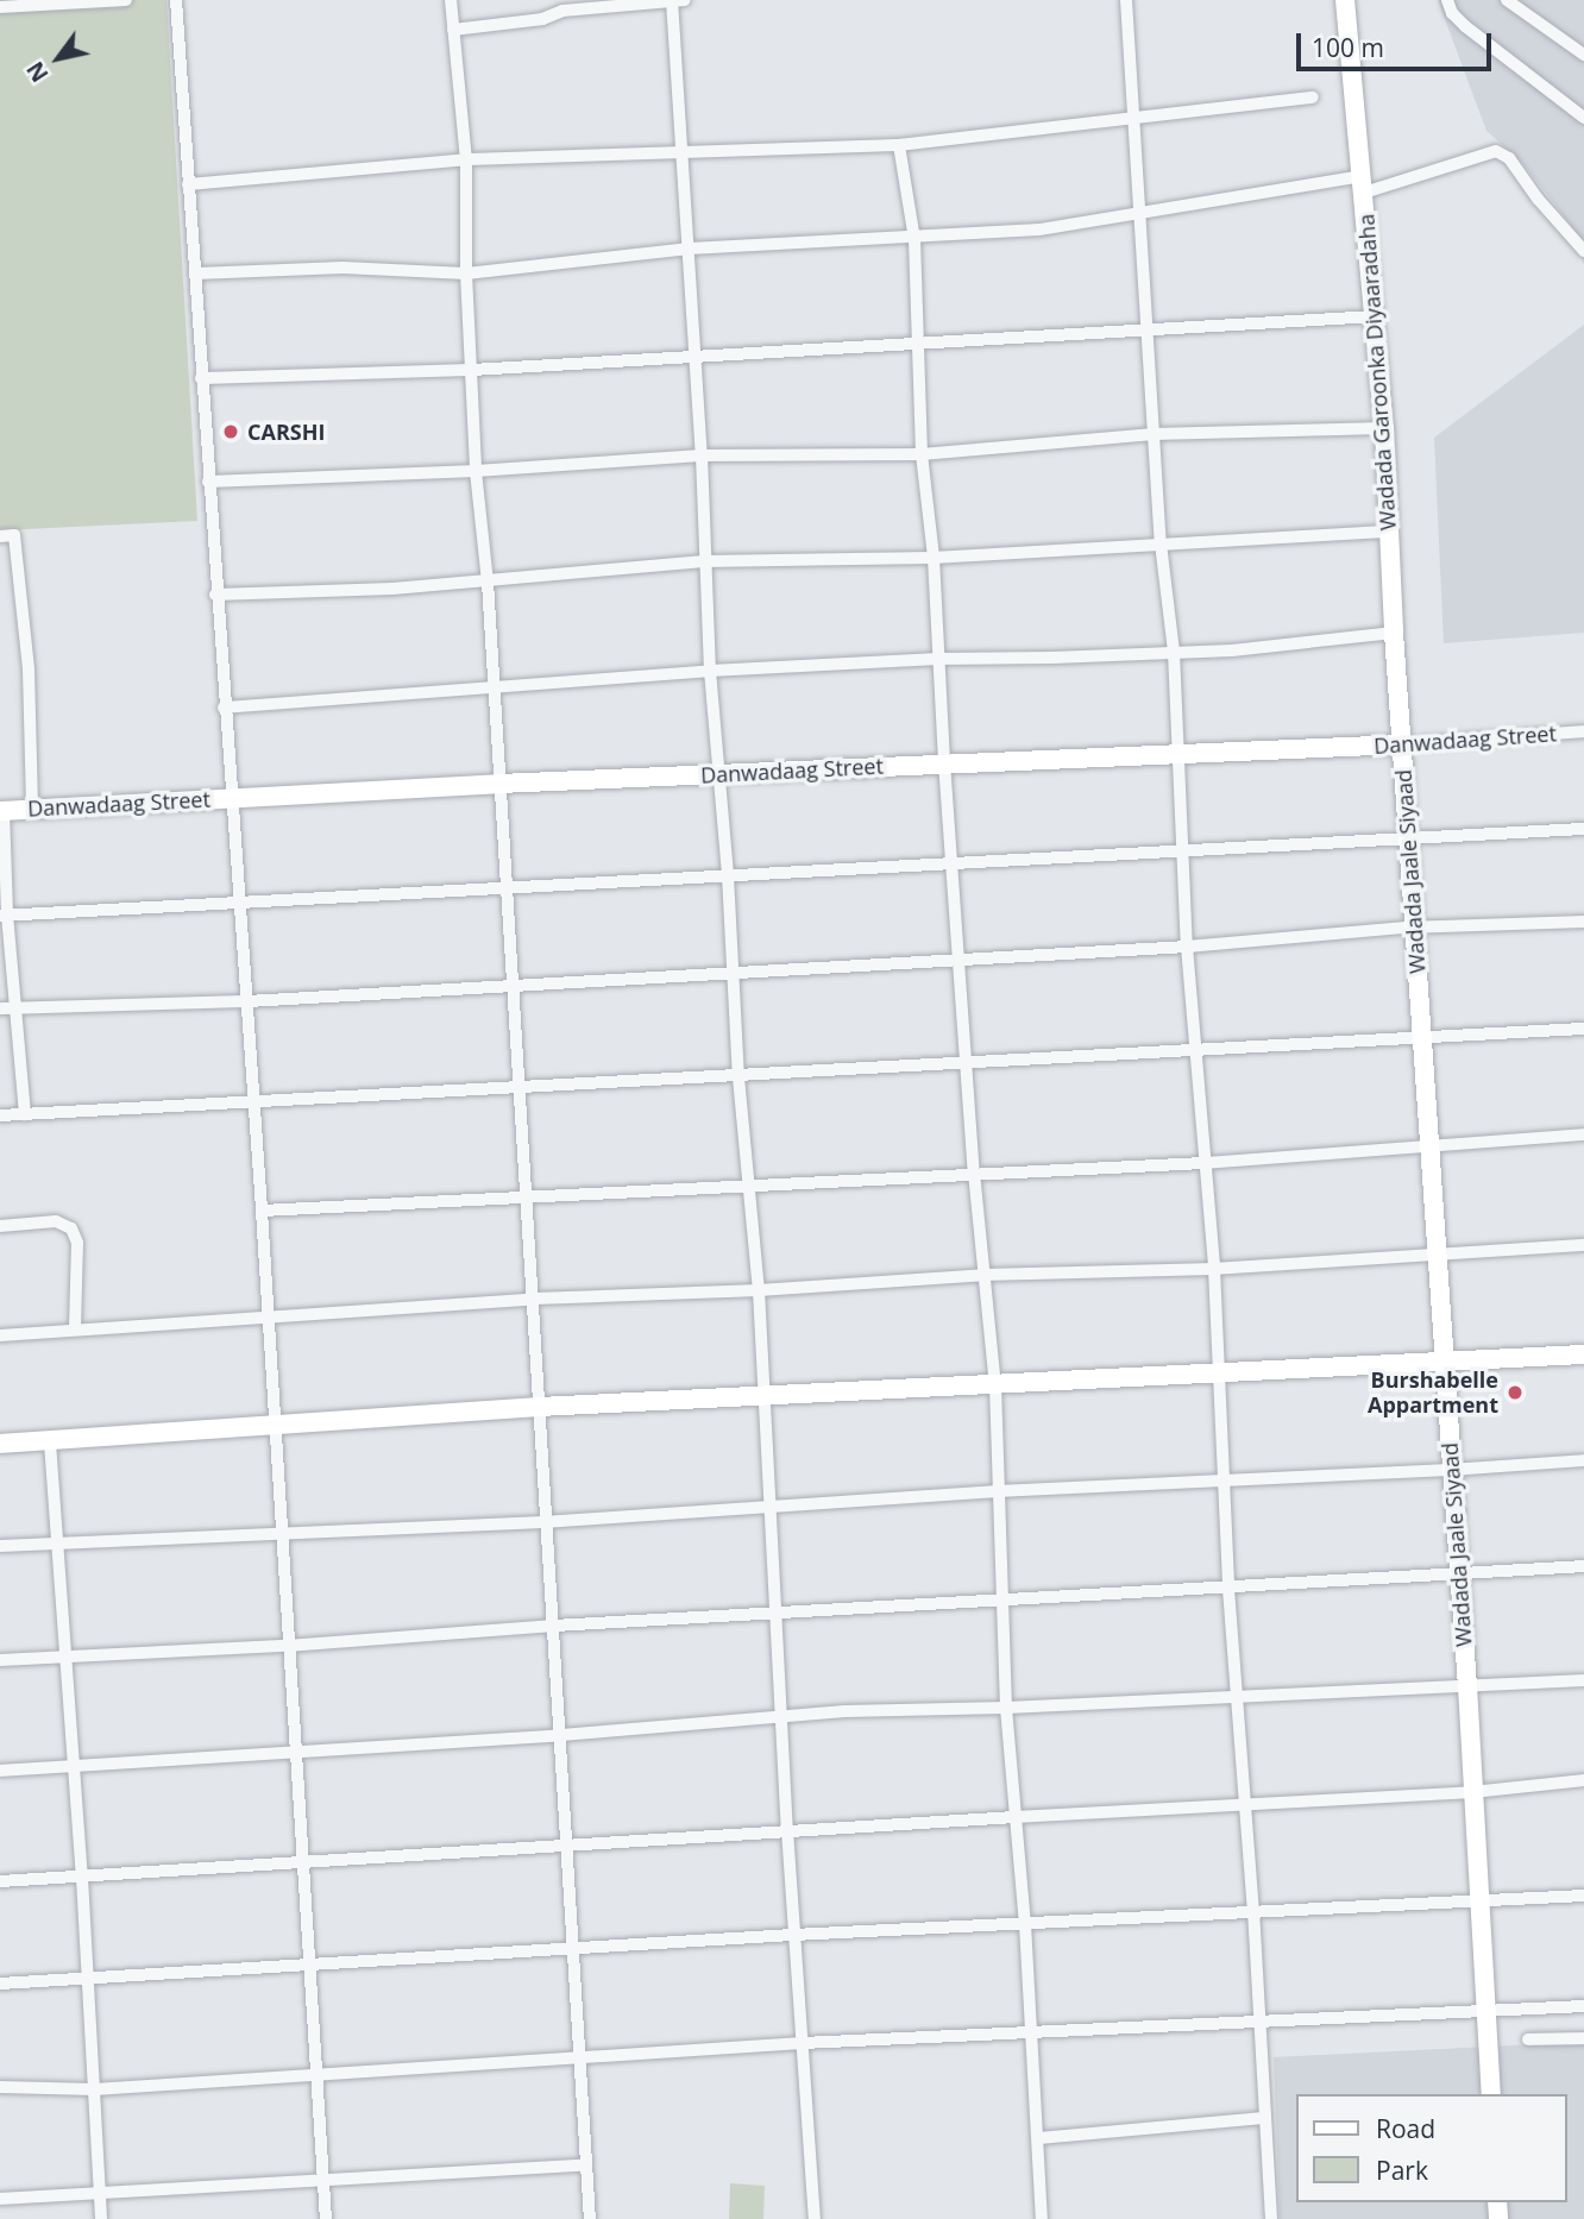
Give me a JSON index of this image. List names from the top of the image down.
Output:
{
  "streets": {
    "street": ["Wadada Garoonka Diyaaradaha", "Danwadaag Street", "Wadada Jaale Siyaad"]
  },
  "crossings": [
    ["Wadada Garoonka Diyaaradaha", "Danwadaag Street"],
    ["Wadada Garoonka Diyaaradaha", "Wadada Jaale Siyaad"],
    ["Danwadaag Street", "Wadada Jaale Siyaad"]
  ],
  "places": ["CARSHI", "Burshabelle Appartment"],
  "legend": ["Road", "Park"],
  "scale_bar": "100 m",
  "north": "bottom left"
}
